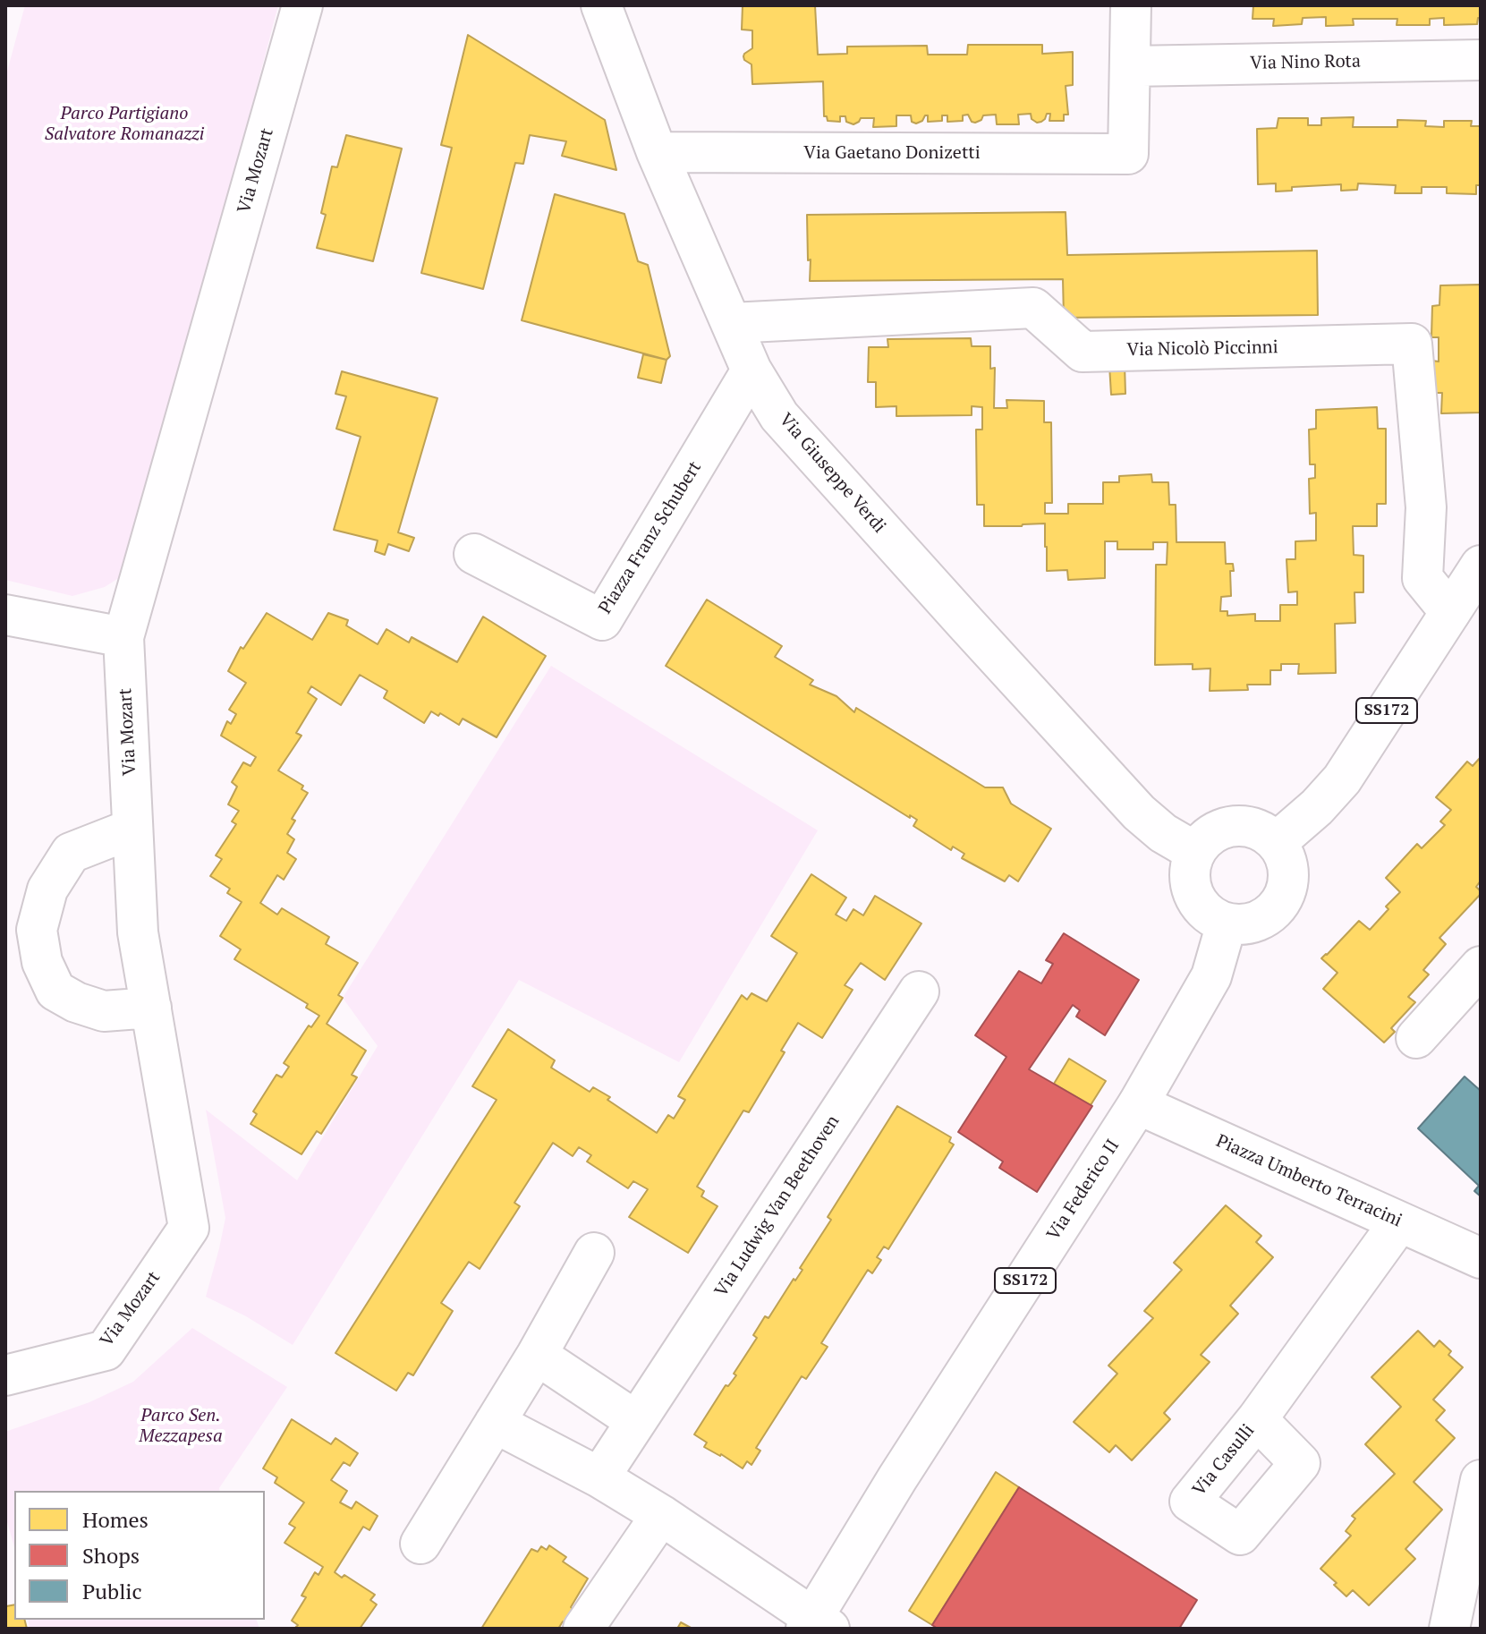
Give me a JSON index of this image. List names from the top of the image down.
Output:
{
  "streets": {
    "street": [
      "Via Nino Rota",
      "Via Gaetano Donizetti",
      "Via Mozart",
      "Via Nicolò Piccinni",
      "Via Giuseppe Verdi",
      "Piazza Franz Schubert",
      "SS172",
      "Piazza Umberto Terracini",
      "Via Federico II",
      "Via Ludwig Van Beethoven",
      "Via Casulli"
    ]
  },
  "crossings": [
    ["Via Nino Rota", "Via Gaetano Donizetti"],
    ["Via Gaetano Donizetti", "Via Giuseppe Verdi"],
    ["Via Nicolò Piccinni", "Via Giuseppe Verdi"],
    ["Via Nicolò Piccinni", "SS172"],
    ["Via Giuseppe Verdi", "Piazza Franz Schubert"],
    ["Via Giuseppe Verdi", "SS172"],
    ["Via Giuseppe Verdi", "Via Federico II"],
    ["SS172", "Via Federico II"],
    ["Piazza Umberto Terracini", "Via Federico II"],
    ["Piazza Umberto Terracini", "Via Casulli"]
  ],
  "parks": ["Parco Partigiano Salvatore Romanazzi", "Parco Sen. Mezzapesa"],
  "legend": ["Homes", "Shops", "Public"]
}
